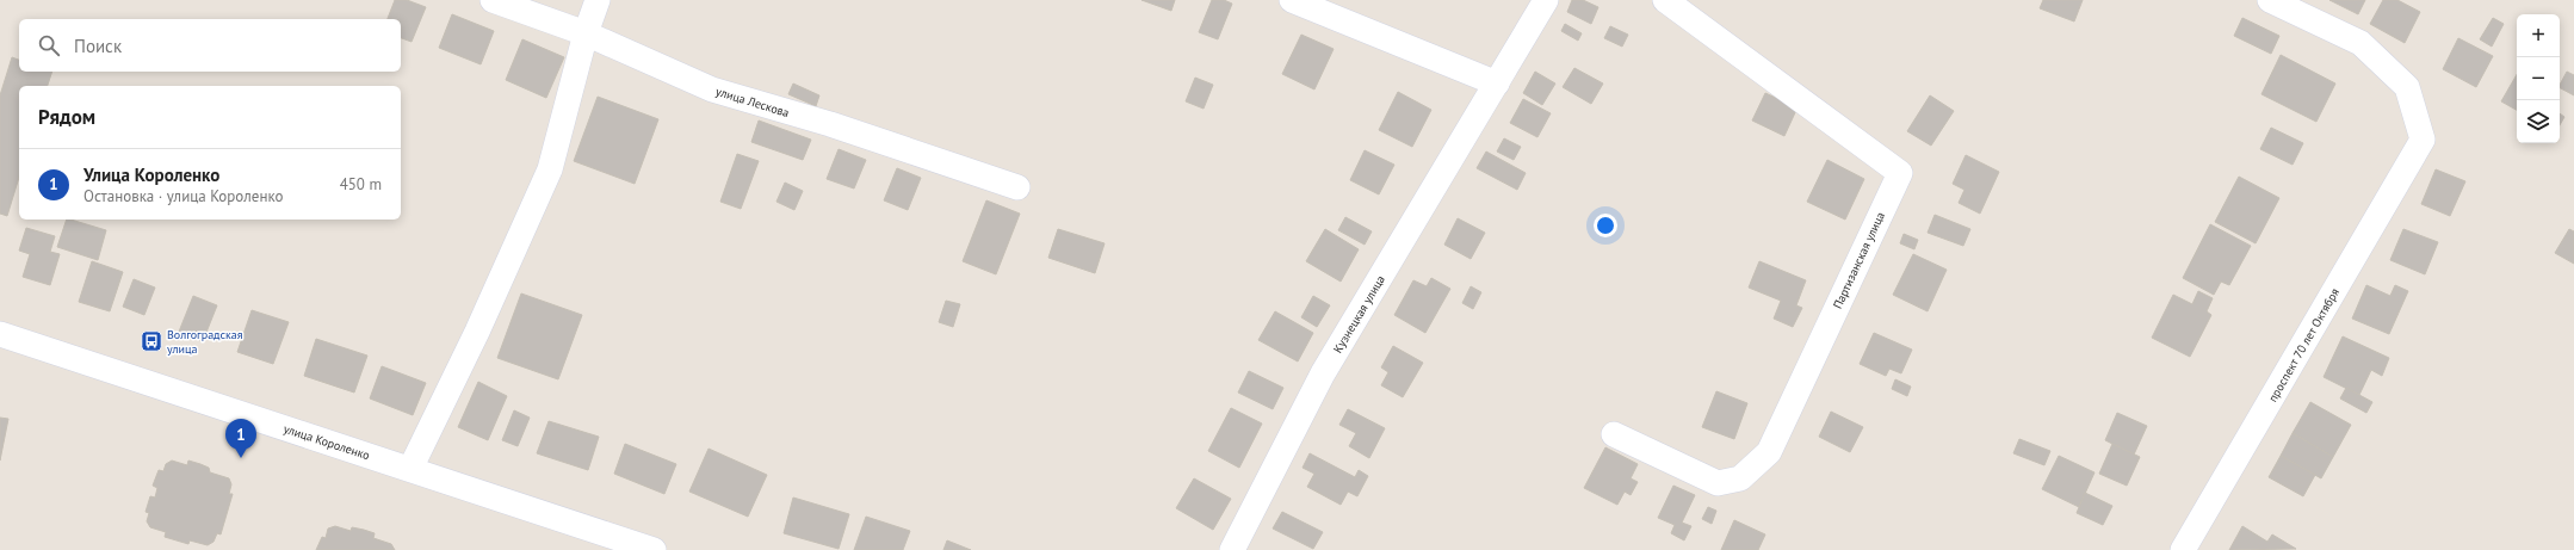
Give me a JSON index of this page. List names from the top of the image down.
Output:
{
  "streets": {
    "street": [
      "улица Лескова",
      "Партизанская улица",
      "Кузнецкая улица",
      "проспект 70 лет Октября",
      "улица Короленко"
    ]
  },
  "places": {
    "bus stop": ["Волгоградская улица"]
  },
  "page": {
    "map_buttons": ["+", "−"],
    "search": "Поиск",
    "heading": "Рядом",
    "list": [
      {
        "mark": "1",
        "name": "Улица Короленко",
        "note": "Остановка · улица Короленко",
        "value": "450 m"
      }
    ],
    "pins": "1"
  }
}
